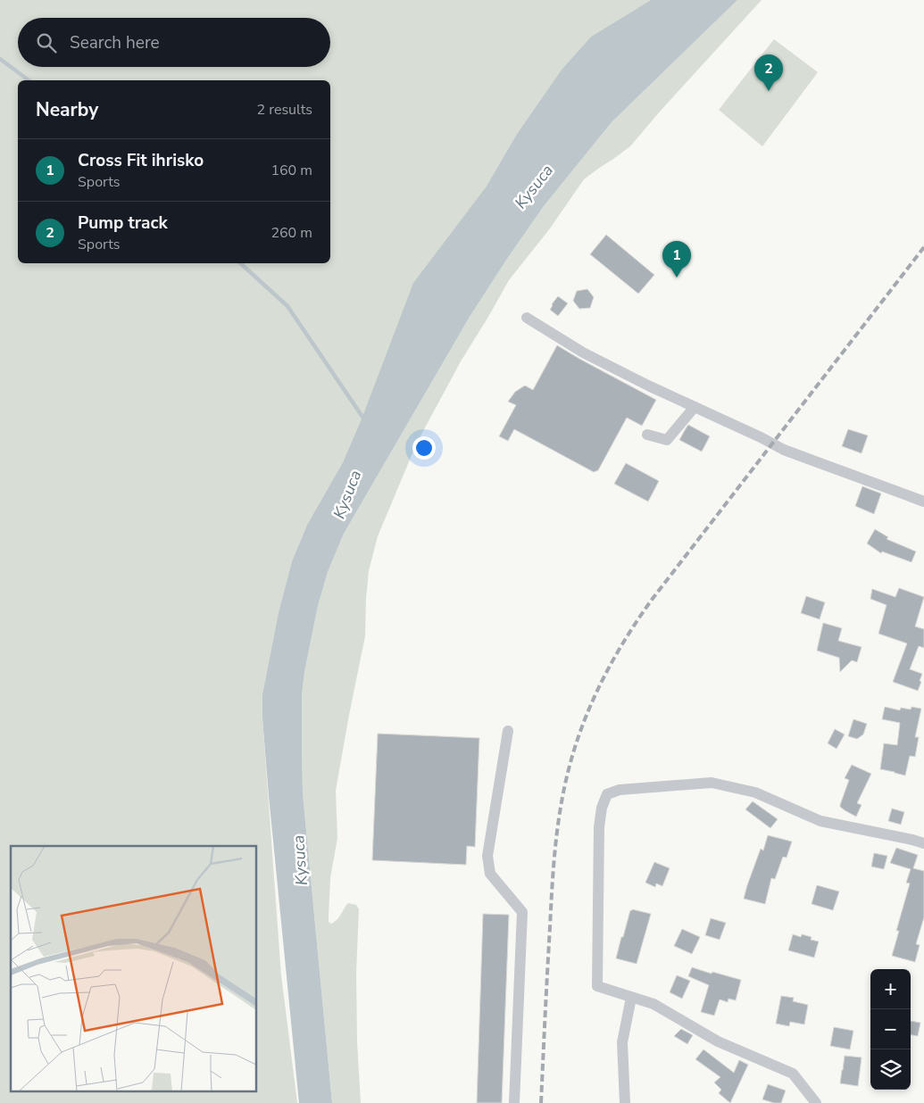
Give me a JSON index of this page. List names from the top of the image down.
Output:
{
  "water": ["Kysuca"],
  "page": {
    "search": "Search here",
    "pins": ["2", "1"],
    "heading": ["Nearby", "2 results"],
    "list": [
      {
        "mark": "1",
        "name": "Cross Fit ihrisko",
        "note": "Sports",
        "value": "160 m"
      },
      {
        "mark": "2",
        "name": "Pump track",
        "note": "Sports",
        "value": "260 m"
      }
    ],
    "map_buttons": ["+", "−"]
  }
}
